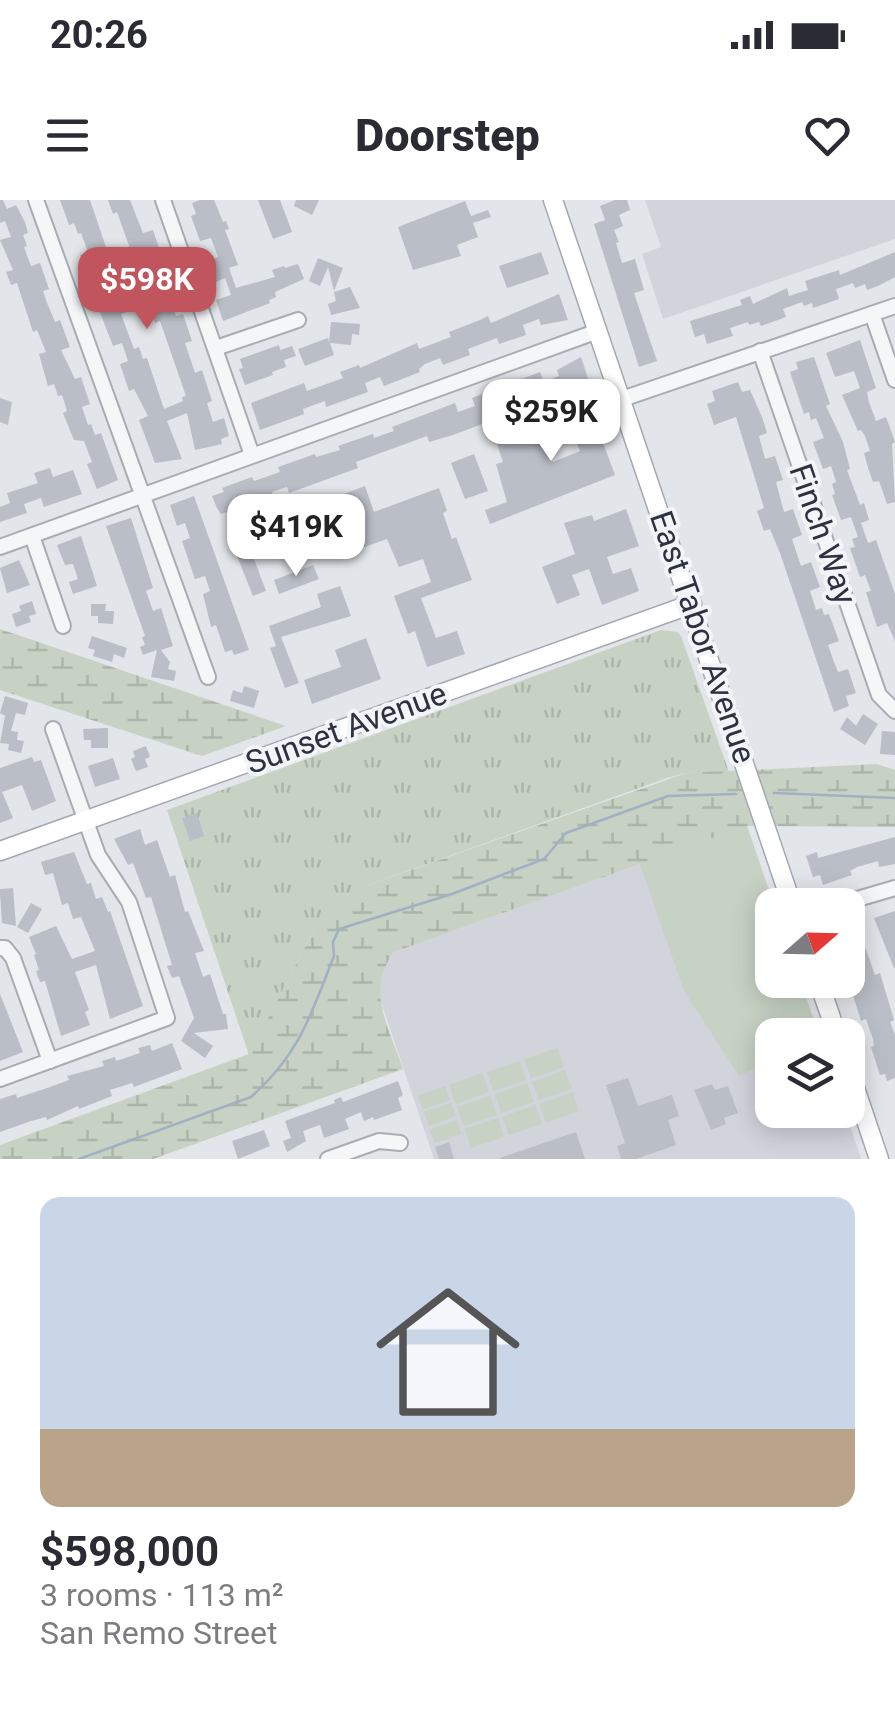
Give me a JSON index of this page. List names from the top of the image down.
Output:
{
  "streets": {
    "main road": ["East Tabor Avenue", "Sunset Avenue"],
    "street": ["Finch Way"]
  },
  "crossings": [
    ["East Tabor Avenue", "Sunset Avenue"]
  ],
  "north": "right",
  "page": {
    "status": "20:26",
    "header": "Doorstep",
    "price": ["$598K", "$259K", "$419K"],
    "list": [
      {
        "name": "$598,000",
        "note": "3 rooms · 113 m² · San Remo Street"
      }
    ]
  }
}
